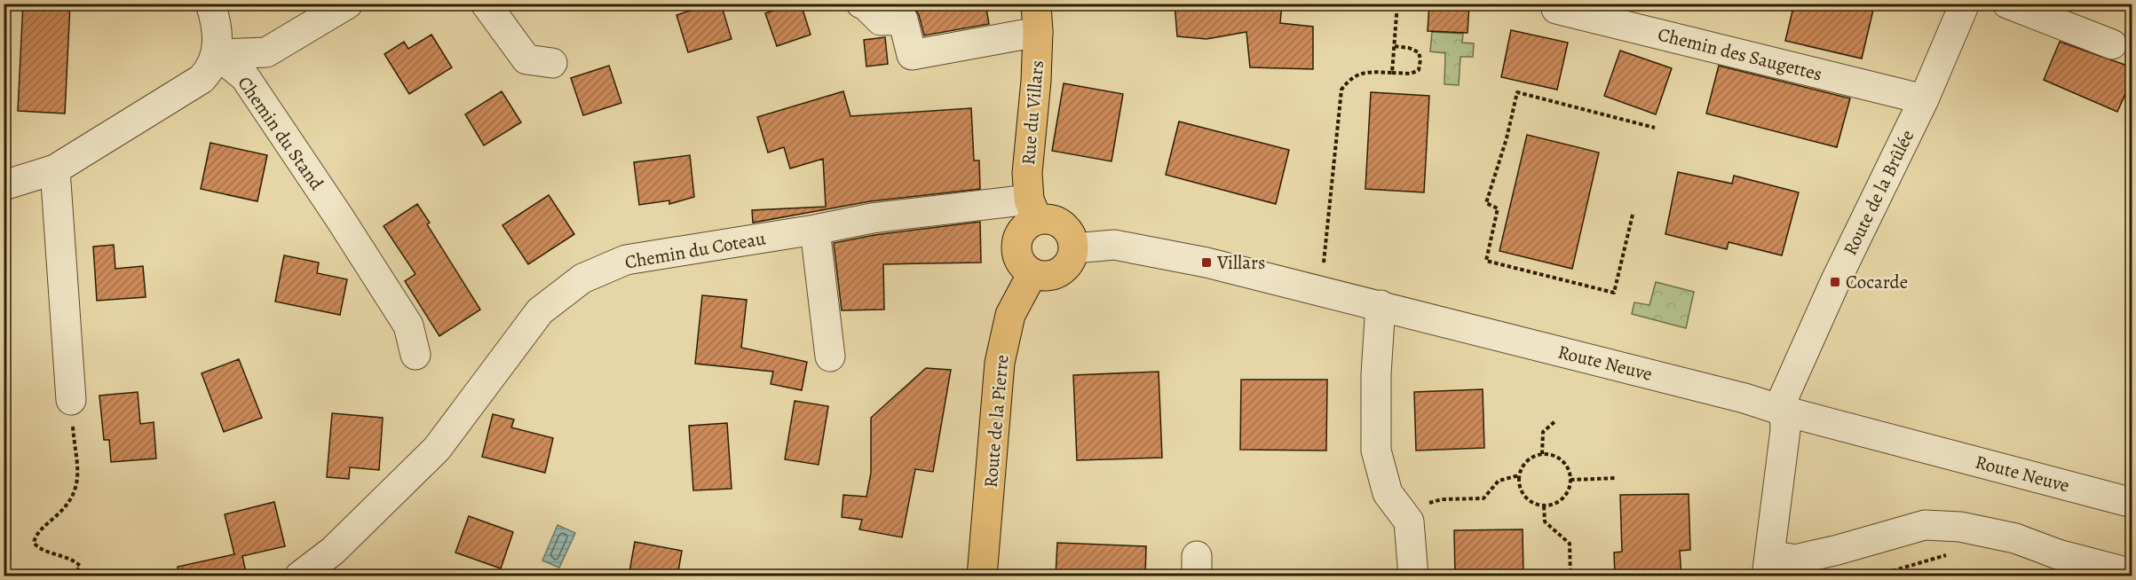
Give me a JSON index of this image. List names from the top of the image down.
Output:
{
  "streets": {
    "main road": ["Rue du Villars", "Route de la Pierre"],
    "street": [
      "Chemin des Saugettes",
      "Chemin du Stand",
      "Route de la Brûlée",
      "Chemin du Coteau",
      "Route Neuve"
    ]
  },
  "crossings": [
    ["Chemin des Saugettes", "Route de la Brûlée"],
    ["Rue du Villars", "Chemin du Coteau"],
    ["Rue du Villars", "Route Neuve"],
    ["Rue du Villars", "Route de la Pierre"],
    ["Route de la Brûlée", "Route Neuve"],
    ["Chemin du Coteau", "Route Neuve"],
    ["Chemin du Coteau", "Route de la Pierre"],
    ["Route Neuve", "Route de la Pierre"]
  ],
  "places": {
    "transit": ["Villars", "Cocarde"]
  }
}
